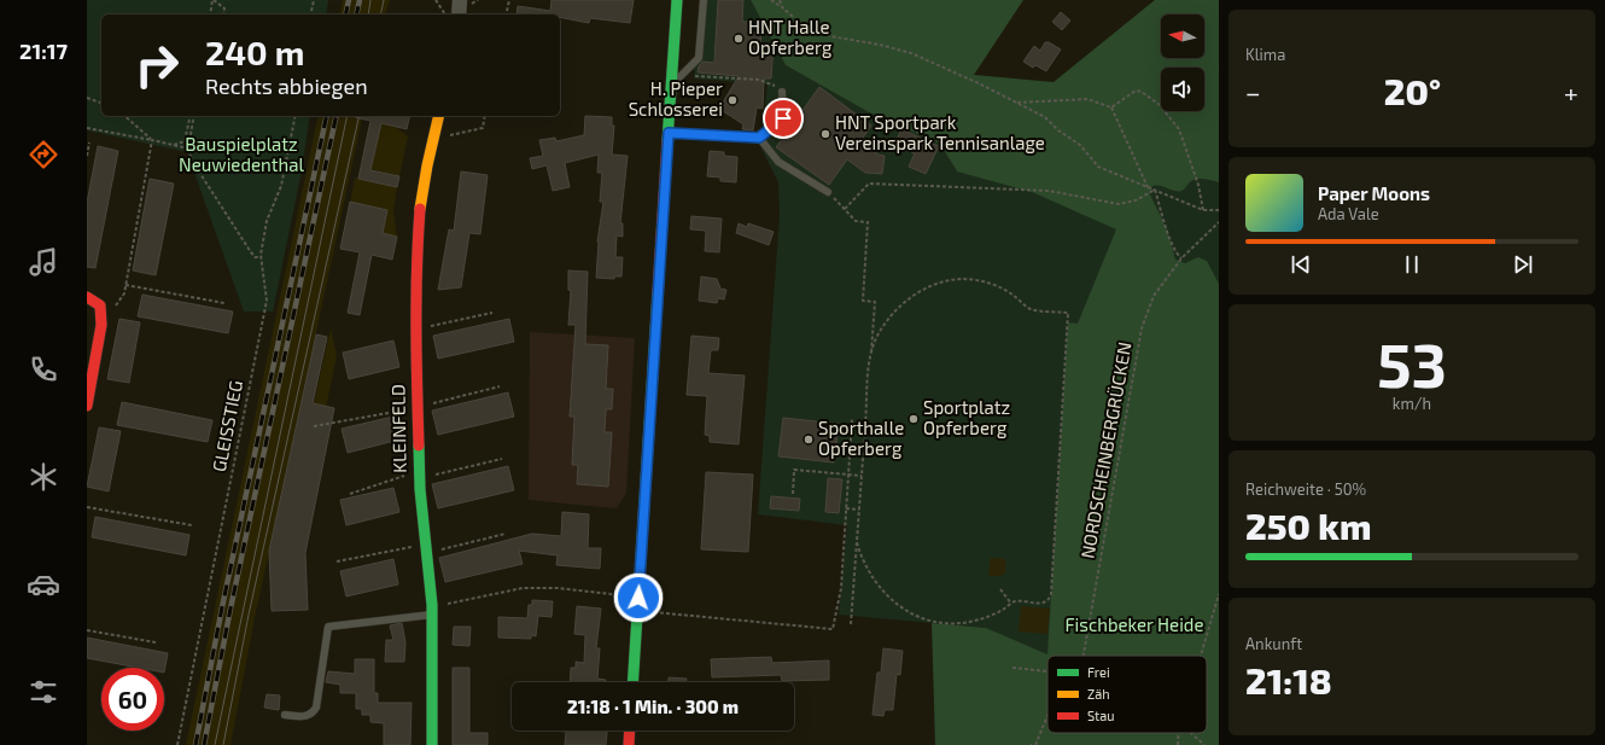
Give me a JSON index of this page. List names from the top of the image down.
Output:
{
  "streets": {
    "street": ["KLEINFELD"],
    "path": ["GLEISSTIEG", "NORDSCHEINBERGRÜCKEN"]
  },
  "parks": ["Bauspielplatz Neuwiedenthal", "Fischbeker Heide"],
  "places": [
    "HNT Halle Opferberg",
    "H. Pieper Schlosserei",
    "HNT Sportpark Vereinspark Tennisanlage",
    "Sportplatz Opferberg",
    "Sporthalle Opferberg"
  ],
  "legend": ["Frei", "Zäh", "Stau"],
  "north": "left",
  "page": {
    "tabs": "21:17",
    "tile": [
      "Klima",
      ["53", "km/h"],
      ["Reichweite · 50%", "250 km"],
      ["Ankunft", "21:18"]
    ],
    "turn": ["240 m", "Rechts abbiegen"],
    "heat": ["−", "20°", "+"],
    "song": ["Paper Moons", "Ada Vale"],
    "limit": "60",
    "trip": "21:18 · 1 Min. · 300 m"
  }
}
